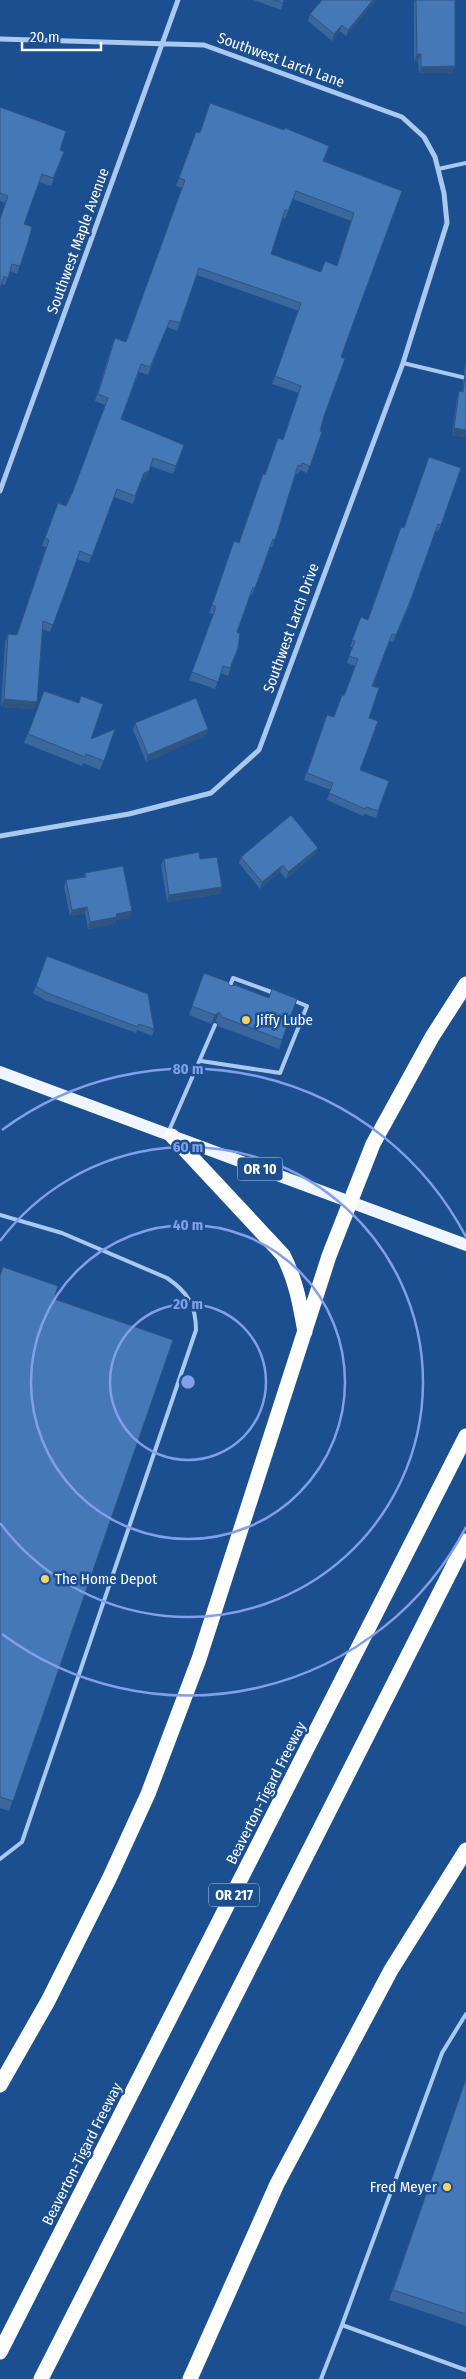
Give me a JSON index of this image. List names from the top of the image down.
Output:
{
  "streets": {
    "highway": ["Beaverton-Tigard Freeway", "OR 217"],
    "main road": ["OR 10"],
    "street": ["Southwest Larch Lane", "Southwest Maple Avenue", "Southwest Larch Drive"]
  },
  "crossings": [
    ["Southwest Larch Lane", "Southwest Maple Avenue"],
    ["Southwest Larch Lane", "Southwest Larch Drive"]
  ],
  "places": ["Jiffy Lube", "The Home Depot", "Fred Meyer"],
  "scale_bar": "20 m",
  "rings": [
    "80 m",
    "60 m",
    "40 m",
    "20 m"
  ]
}
